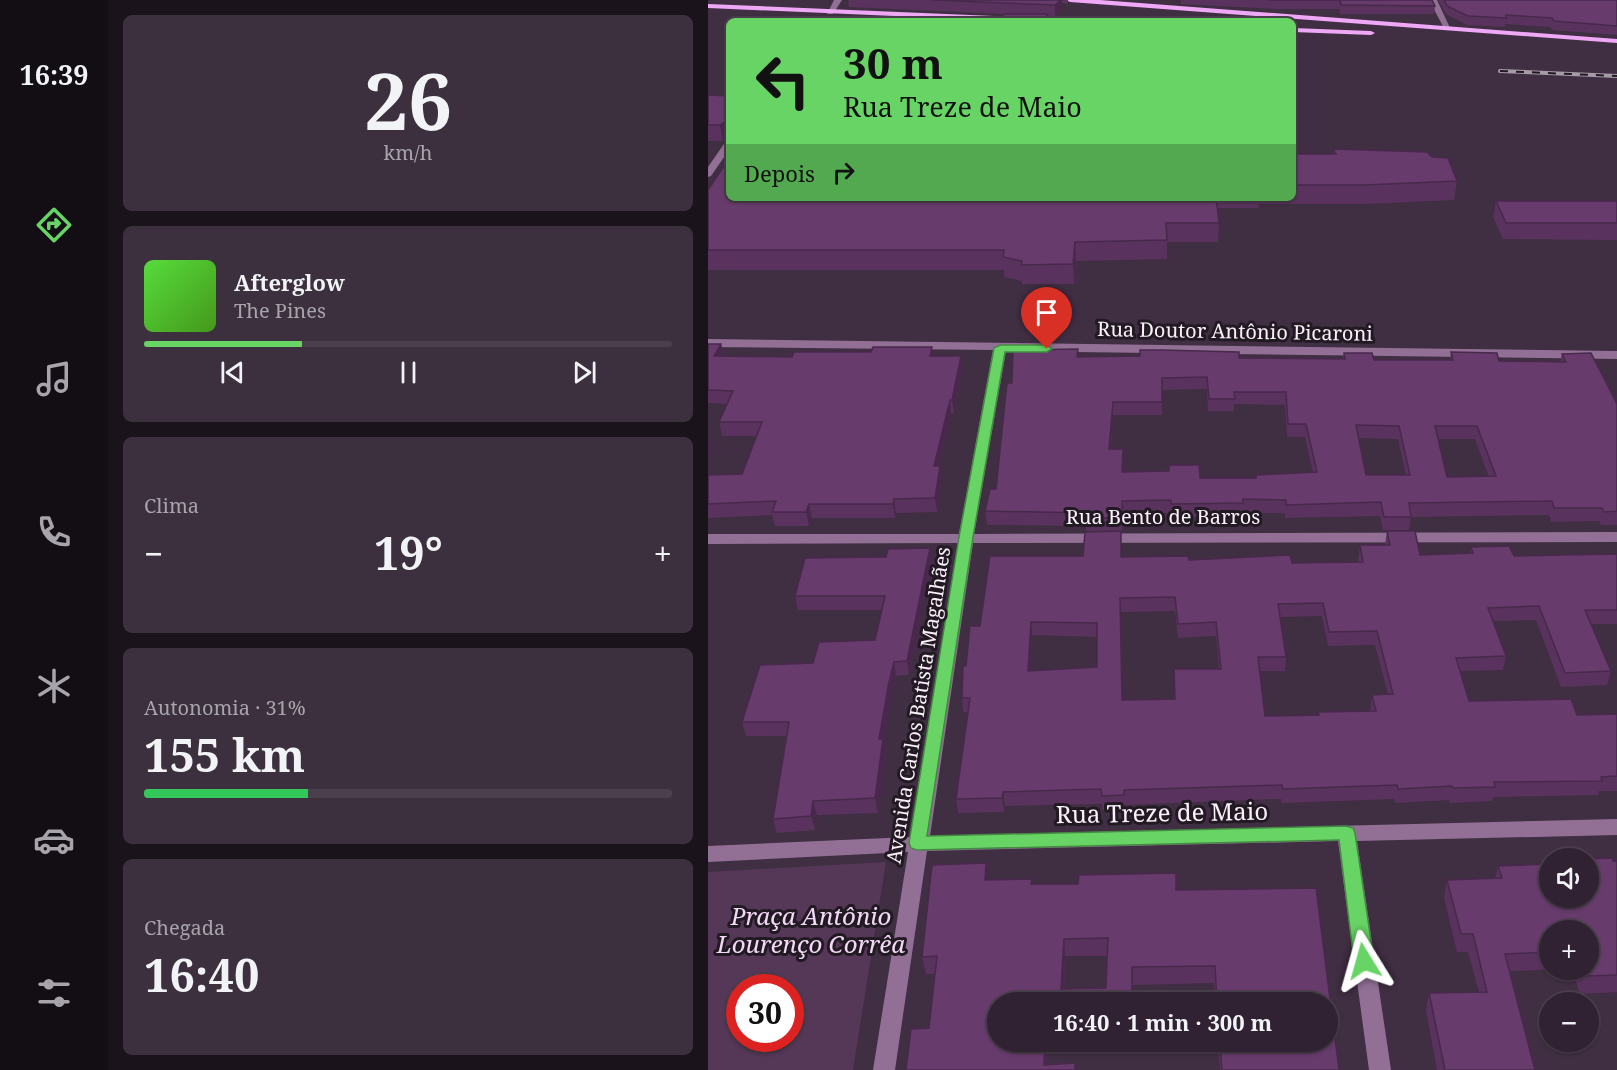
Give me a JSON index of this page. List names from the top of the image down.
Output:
{
  "streets": {
    "street": [
      "Rua Doutor Antônio Picaroni",
      "Rua Bento de Barros",
      "Avenida Carlos Batista Magalhães",
      "Rua Treze de Maio"
    ]
  },
  "crossings": [
    ["Rua Doutor Antônio Picaroni", "Avenida Carlos Batista Magalhães"],
    ["Rua Bento de Barros", "Avenida Carlos Batista Magalhães"],
    ["Avenida Carlos Batista Magalhães", "Rua Treze de Maio"]
  ],
  "parks": ["Praça Antônio Lourenço Corrêa"],
  "page": {
    "tabs": "16:39",
    "tile": [
      ["26", "km/h"],
      "Clima",
      ["Autonomia · 31%", "155 km"],
      ["Chegada", "16:40"]
    ],
    "turn": ["30 m", "Rua Treze de Maio"],
    "then": "Depois",
    "song": ["Afterglow", "The Pines"],
    "heat": ["−", "19°", "+"],
    "map_buttons": ["+", "−"],
    "limit": "30",
    "trip": "16:40 · 1 min · 300 m"
  }
}
